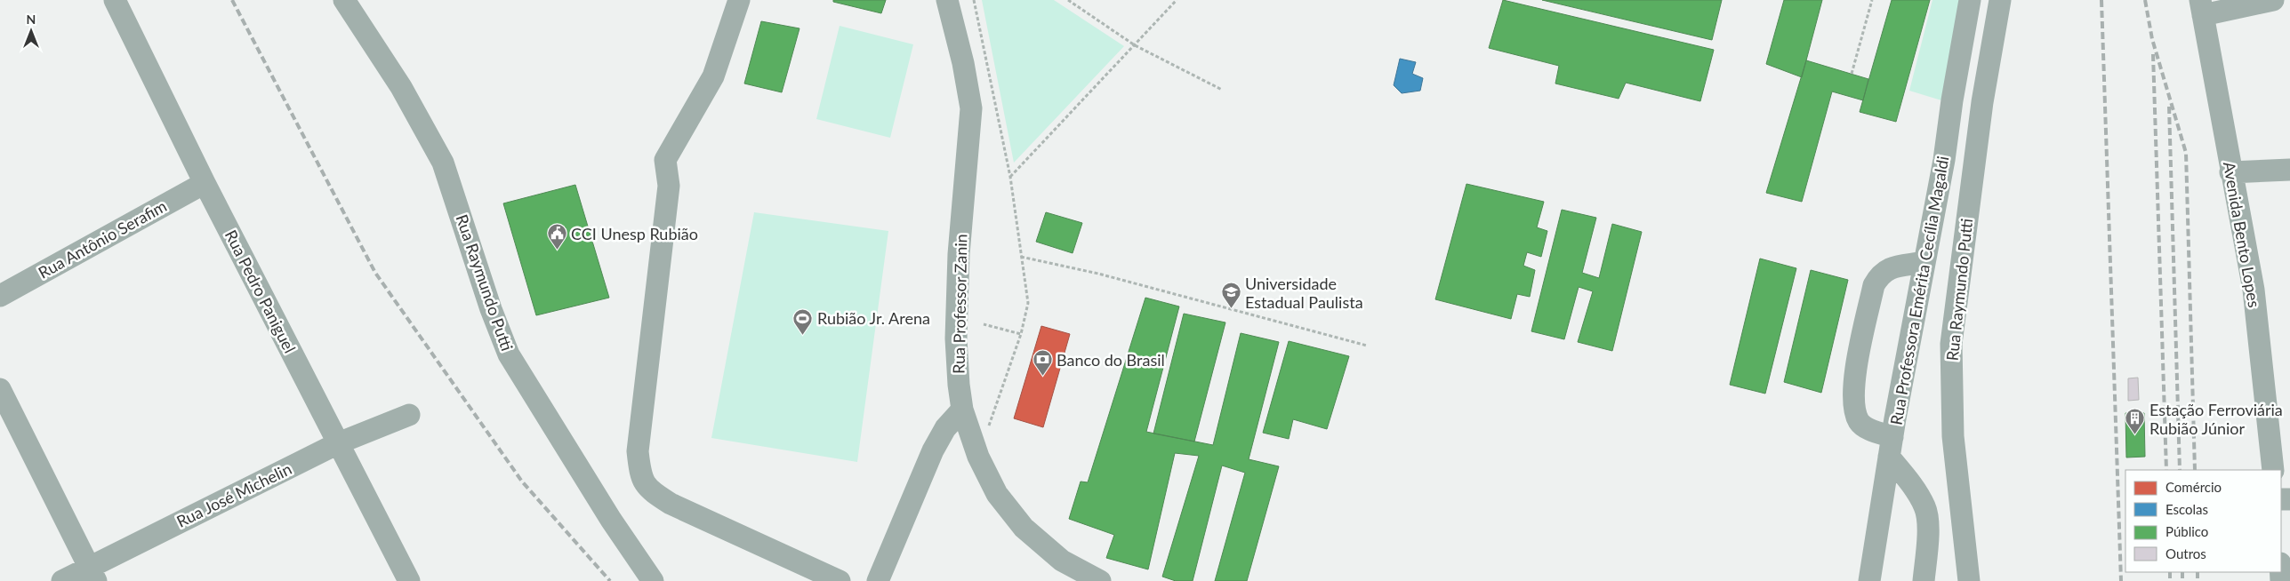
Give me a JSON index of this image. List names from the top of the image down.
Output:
{
  "streets": {
    "street": [
      "Avenida Bento Lopes",
      "Rua Antônio Serafim",
      "Rua Raymundo Putti",
      "Rua Professora Emérita Cecília Magaldi",
      "Rua Pedro Paniguel",
      "Rua Professor Zanin",
      "Rua José Michelin"
    ]
  },
  "crossings": [
    ["Rua Antônio Serafim", "Rua Pedro Paniguel"],
    ["Rua Pedro Paniguel", "Rua José Michelin"]
  ],
  "places": {
    "public building": ["CCI Unesp Rubião"],
    "school or university": ["Universidade Estadual Paulista"],
    "sports": ["Rubião Jr. Arena"],
    "bank": ["Banco do Brasil"],
    "building": ["Estação Ferroviária Rubião Júnior"]
  },
  "legend": [
    "Comércio",
    "Escolas",
    "Público",
    "Outros"
  ],
  "north": "top"
}
